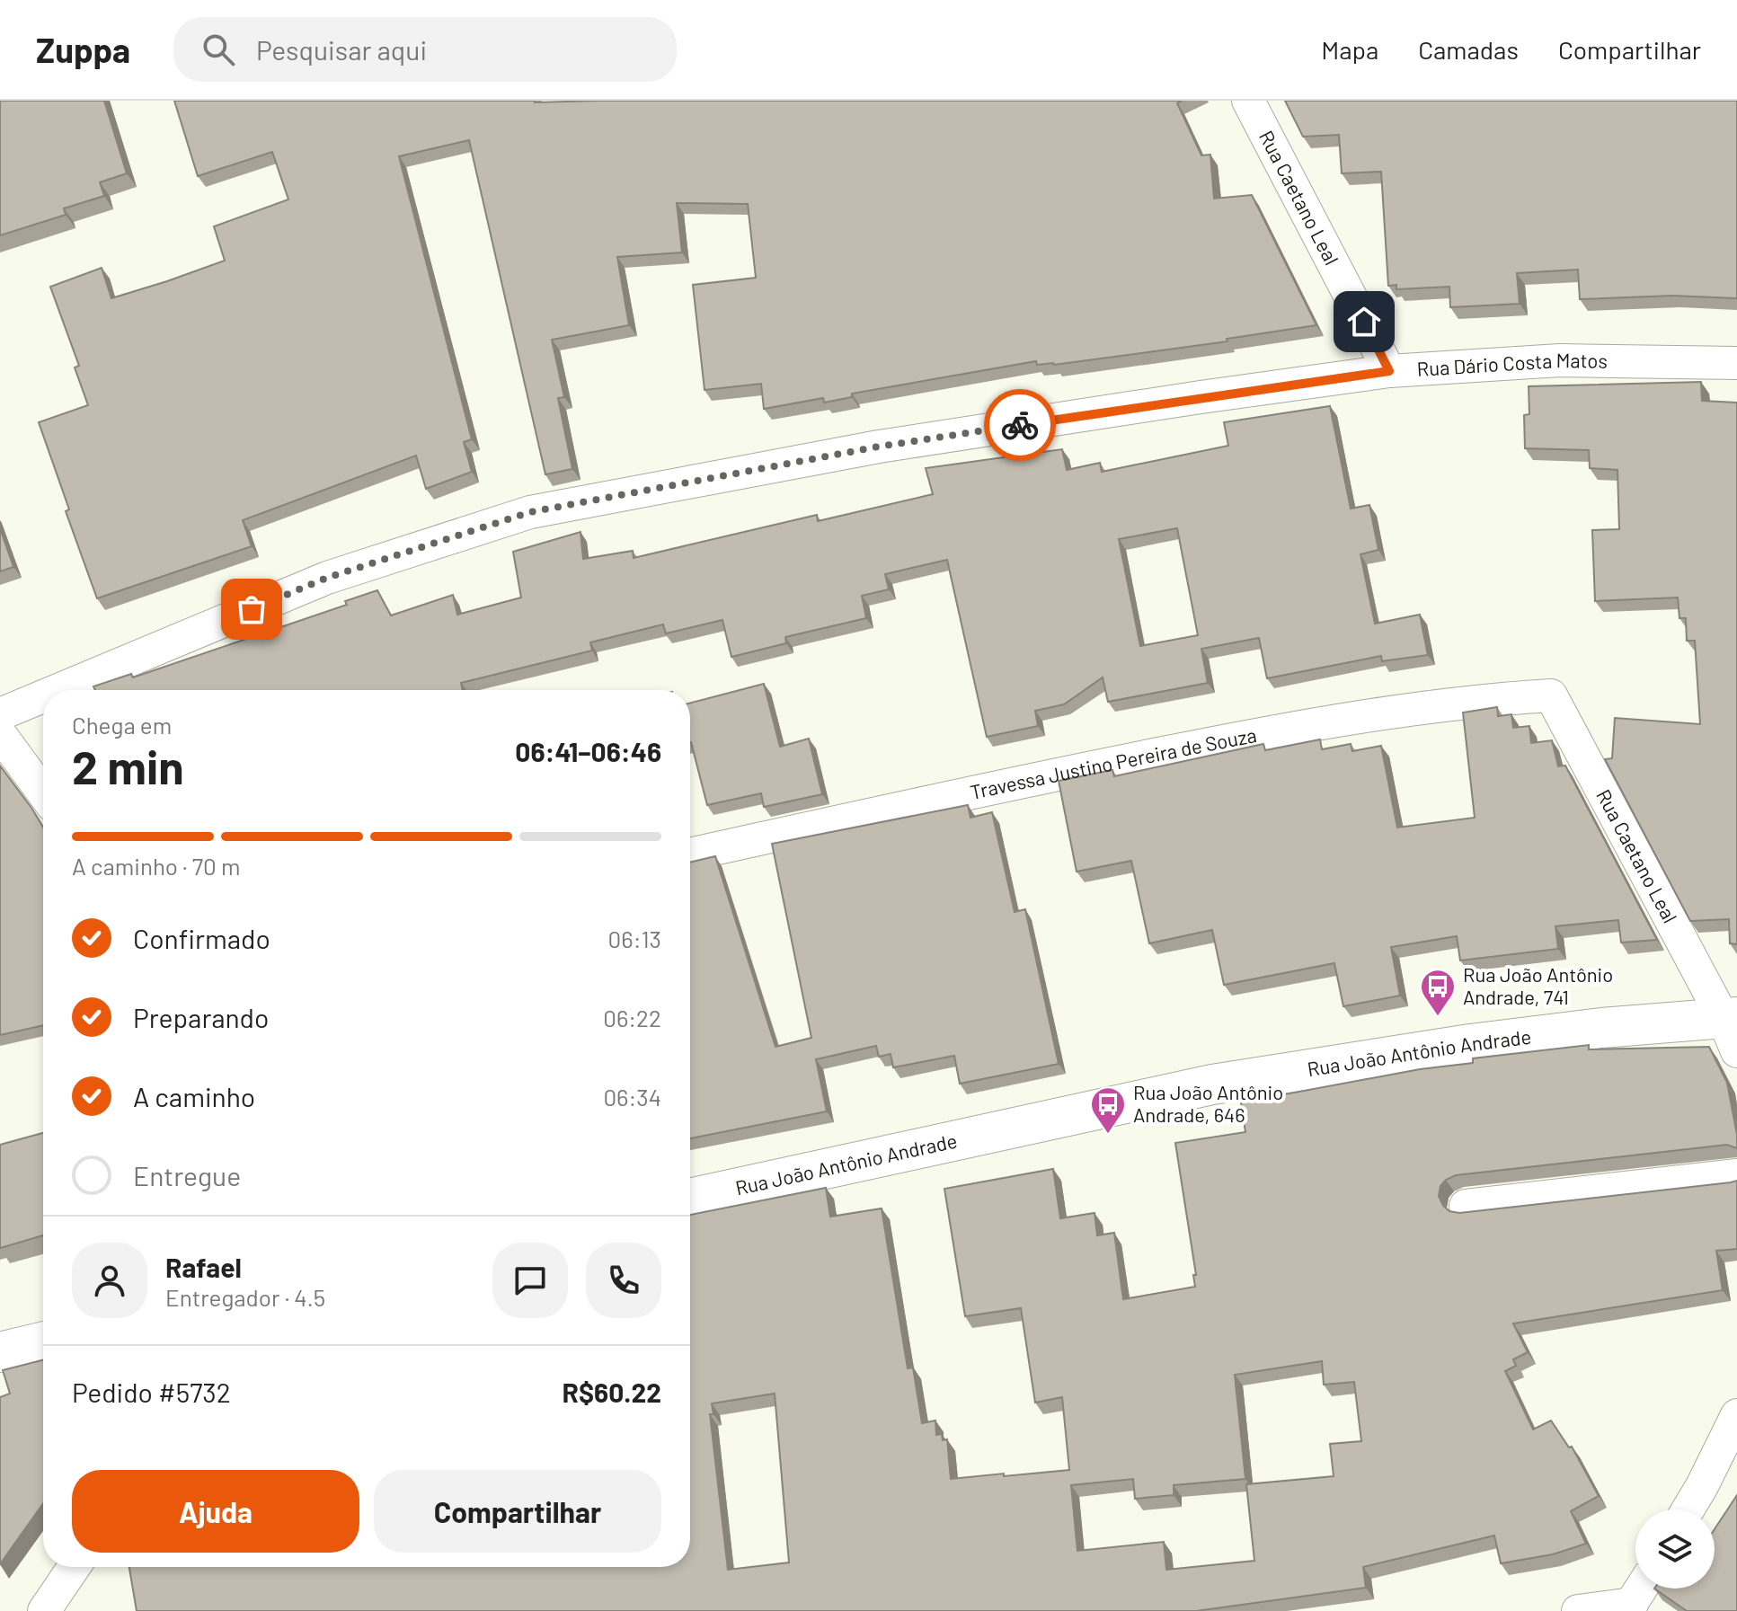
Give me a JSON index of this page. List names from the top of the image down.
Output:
{
  "streets": {
    "street": [
      "Rua Caetano Leal",
      "Rua Dário Costa Matos",
      "Travessa Justino Pereira de Souza",
      "Rua João Antônio Andrade"
    ]
  },
  "crossings": [
    ["Rua Caetano Leal", "Rua Dário Costa Matos"],
    ["Rua Caetano Leal", "Travessa Justino Pereira de Souza"],
    ["Rua Caetano Leal", "Rua João Antônio Andrade"]
  ],
  "places": {
    "bus stop": ["Rua João Antônio Andrade, 741", "Rua João Antônio Andrade, 646"]
  },
  "page": {
    "header": "Zuppa",
    "search": "Pesquisar aqui",
    "nav": ["Mapa", "Camadas", "Compartilhar"],
    "heading": ["2 min", "Chega em", "06:41–06:46"],
    "panel": [
      "Rafael",
      "Entregador · 4.5",
      "Pedido #5732",
      "R$60.22"
    ],
    "bar": "A caminho · 70 m",
    "list": [
      ["Confirmado", "06:13"],
      ["Preparando", "06:22"],
      ["A caminho", "06:34"],
      "Entregue"
    ],
    "buttons": ["Ajuda", "Compartilhar"]
  }
}
